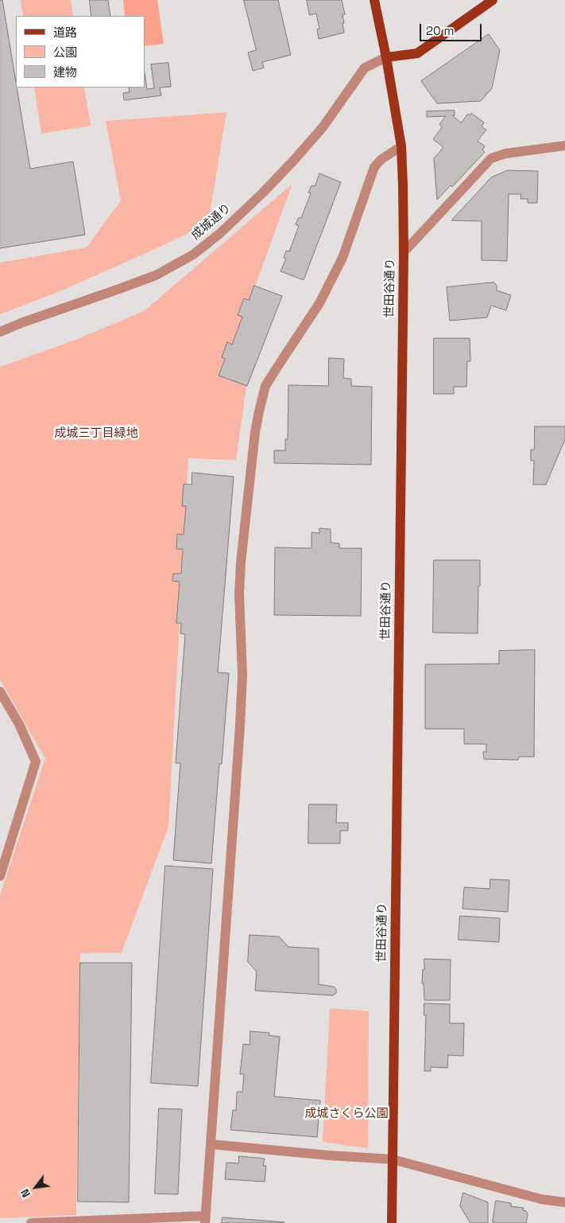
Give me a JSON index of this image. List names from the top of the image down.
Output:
{
  "streets": {
    "main road": ["世田谷通り"],
    "street": ["成城通り"]
  },
  "crossings": [
    ["成城通り", "世田谷通り"]
  ],
  "parks": ["成城三丁目緑地", "成城さくら公園"],
  "legend": ["道路", "公園", "建物"],
  "scale_bar": "20 m",
  "north": "bottom left"
}
